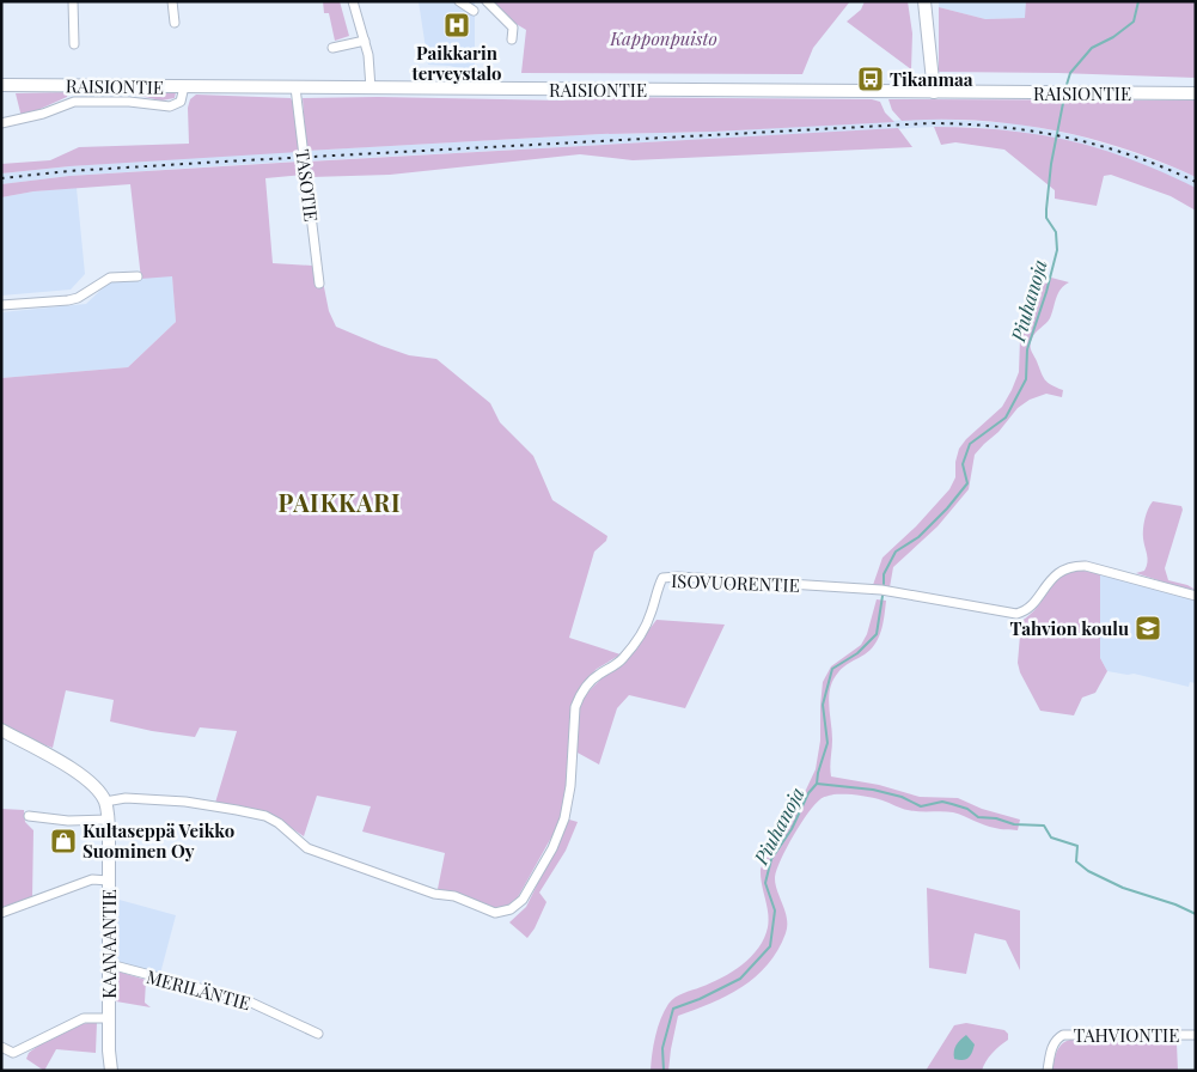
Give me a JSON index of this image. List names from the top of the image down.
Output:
{
  "streets": {
    "main road": ["RAISIONTIE", "KAANAANTIE"],
    "street": [
      "TASOTIE",
      "ISOVUORENTIE",
      "MERILÄNTIE",
      "TAHVIONTIE"
    ]
  },
  "crossings": [
    ["RAISIONTIE", "TASOTIE"],
    ["ISOVUORENTIE", "KAANAANTIE"],
    ["KAANAANTIE", "MERILÄNTIE"]
  ],
  "districts": ["PAIKKARI"],
  "water": ["Piuhanoja"],
  "parks": ["Kapponpuisto"],
  "places": {
    "hospital": ["Paikkarin terveystalo"],
    "bus stop": ["Tikanmaa"],
    "school or university": ["Tahvion koulu"],
    "shop": ["Kultaseppä Veikko Suominen Oy"]
  }
}
